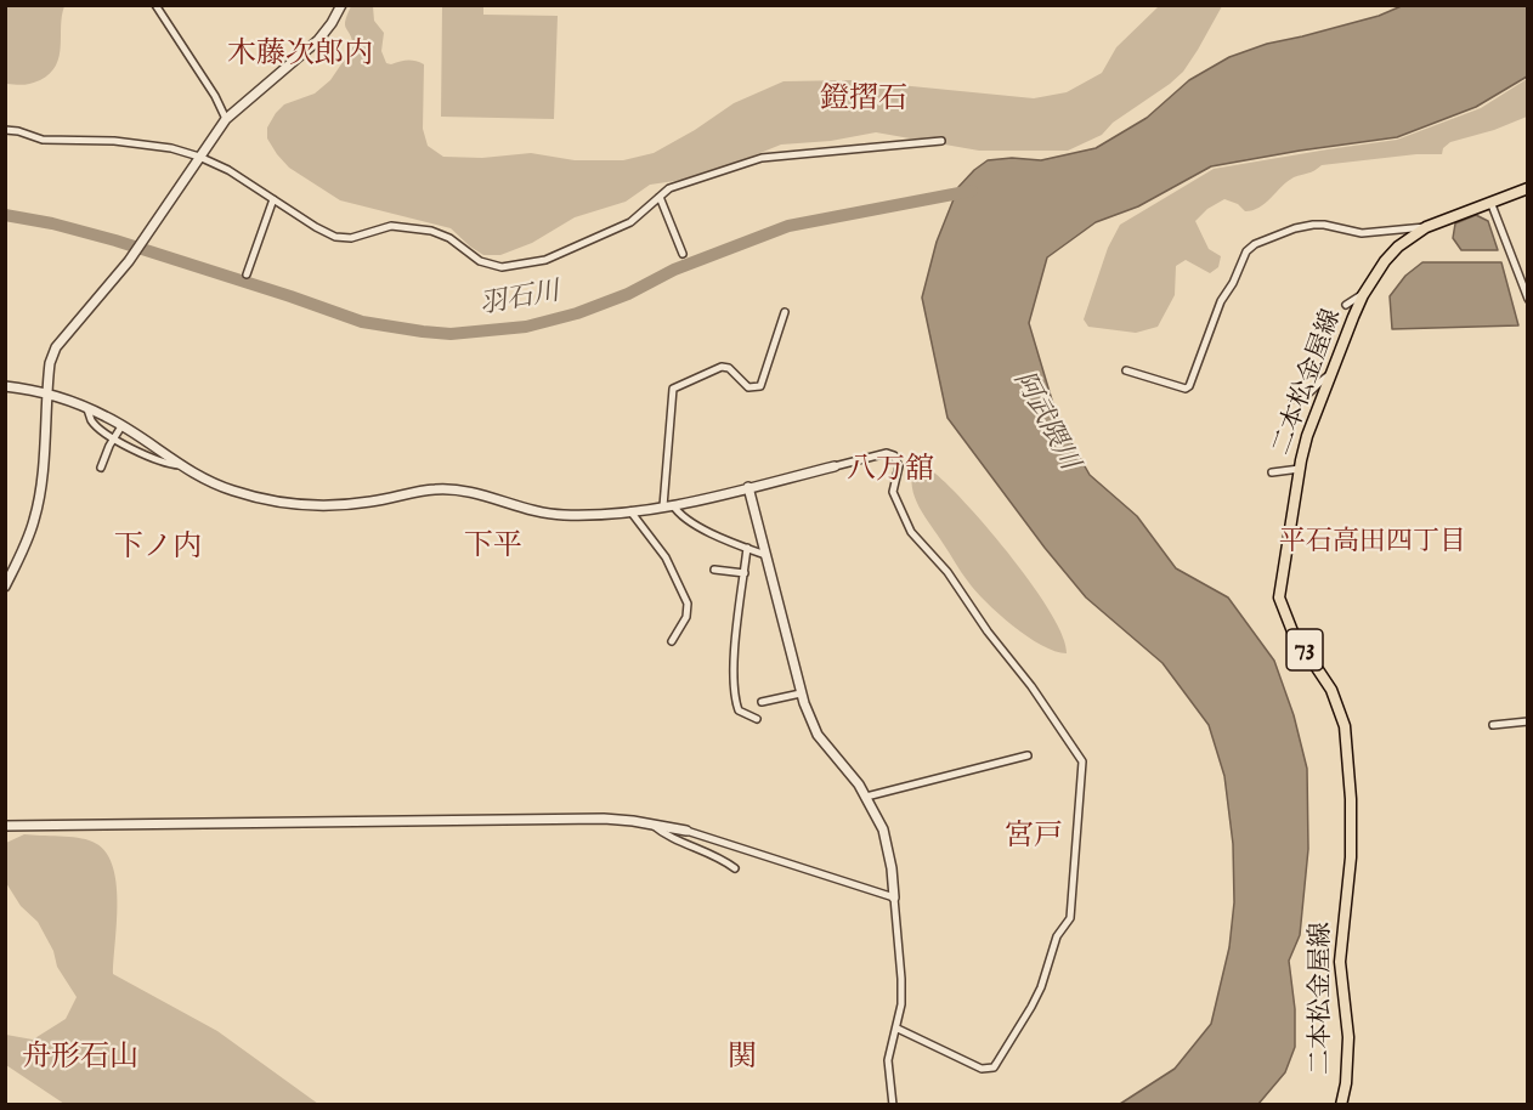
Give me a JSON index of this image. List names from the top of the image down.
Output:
{
  "streets": {
    "main road": ["二本松金屋線", "73"]
  },
  "districts": [
    "木藤次郎内",
    "鐙摺石",
    "八万舘",
    "平石高田四丁目",
    "下平",
    "下ノ内",
    "宮戸",
    "舟形石山",
    "関"
  ],
  "water": ["羽石川", "阿武隈川"]
}
